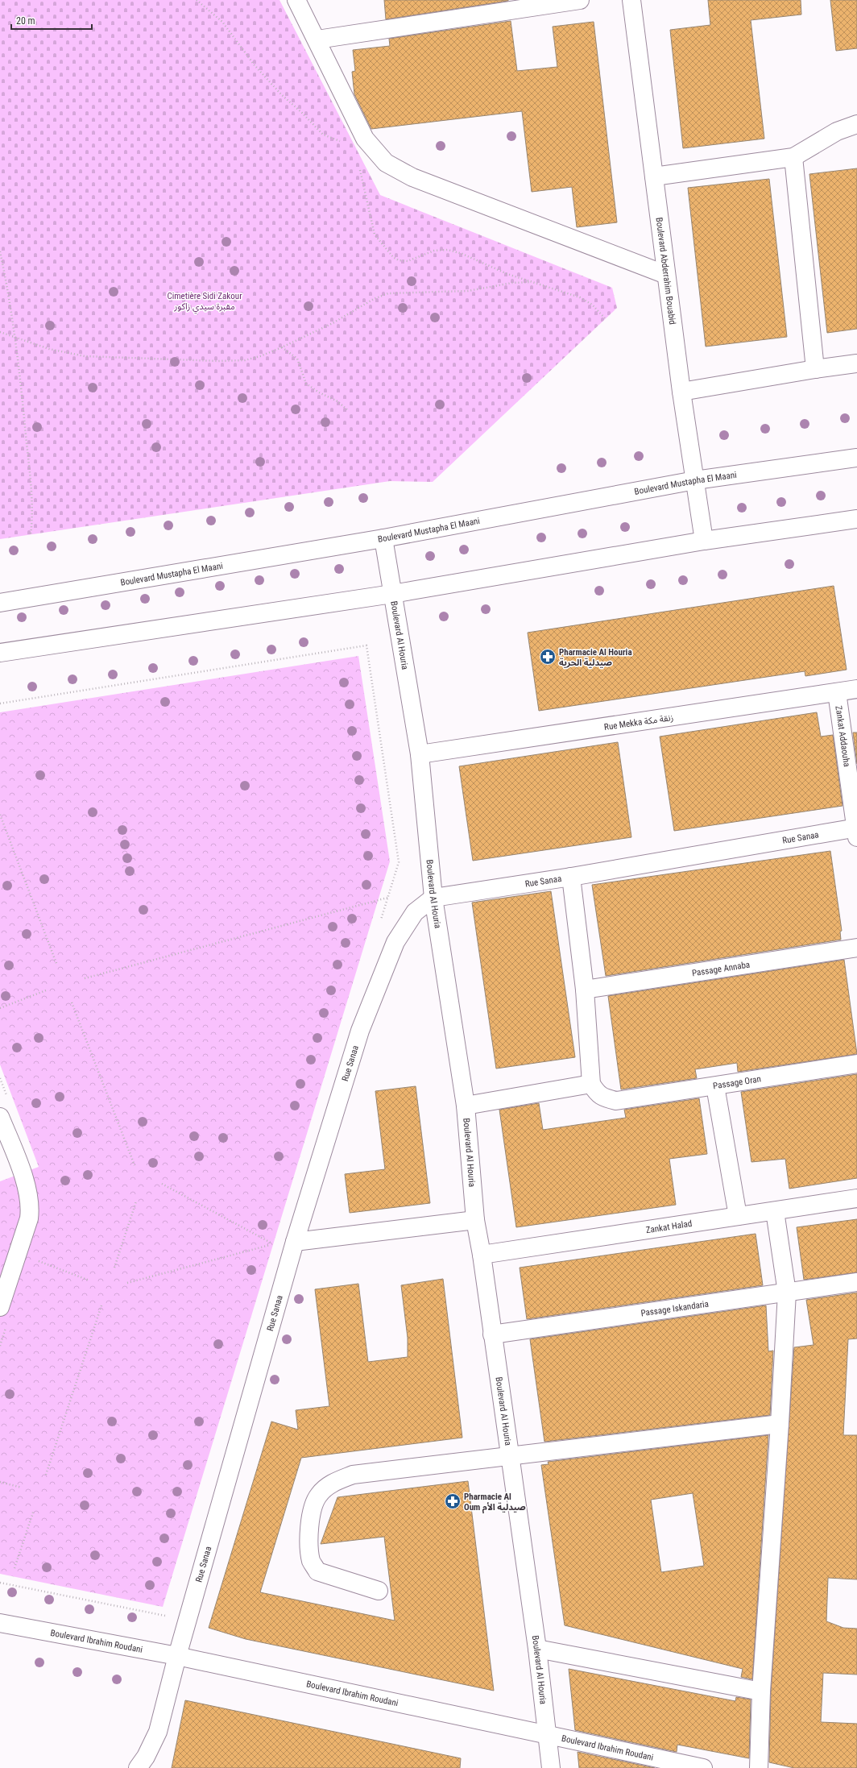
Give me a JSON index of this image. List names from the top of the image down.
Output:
{
  "streets": {
    "street": [
      "Boulevard Abderrahim Bouabid",
      "Boulevard Mustapha El Maani",
      "Boulevard Al Houria",
      "Rue Mekka زنقة مكة",
      "Zankat Addaouha",
      "Rue Sanaa",
      "Passage Annaba",
      "Passage Oran",
      "Zankat Halad",
      "Passage Iskandaria",
      "Boulevard Ibrahim Roudani"
    ]
  },
  "crossings": [
    ["Boulevard Abderrahim Bouabid", "Boulevard Mustapha El Maani"],
    ["Boulevard Mustapha El Maani", "Boulevard Al Houria"],
    ["Boulevard Al Houria", "Rue Mekka زنقة مكة"],
    ["Boulevard Al Houria", "Rue Sanaa"],
    ["Boulevard Al Houria", "Zankat Halad"],
    ["Boulevard Al Houria", "Passage Iskandaria"],
    ["Boulevard Al Houria", "Boulevard Ibrahim Roudani"],
    ["Rue Mekka زنقة مكة", "Zankat Addaouha"],
    ["Zankat Addaouha", "Rue Sanaa"],
    ["Rue Sanaa", "Boulevard Ibrahim Roudani"]
  ],
  "parks": ["Cimetière Sidi Zakour مقبرة سيدي زاكور"],
  "places": {
    "pharmacy": ["Pharmacie Al Houria صيدلية الحرية", "Pharmacie Al Oum صيدلية الأم"]
  },
  "scale_bar": "20 m"
}
